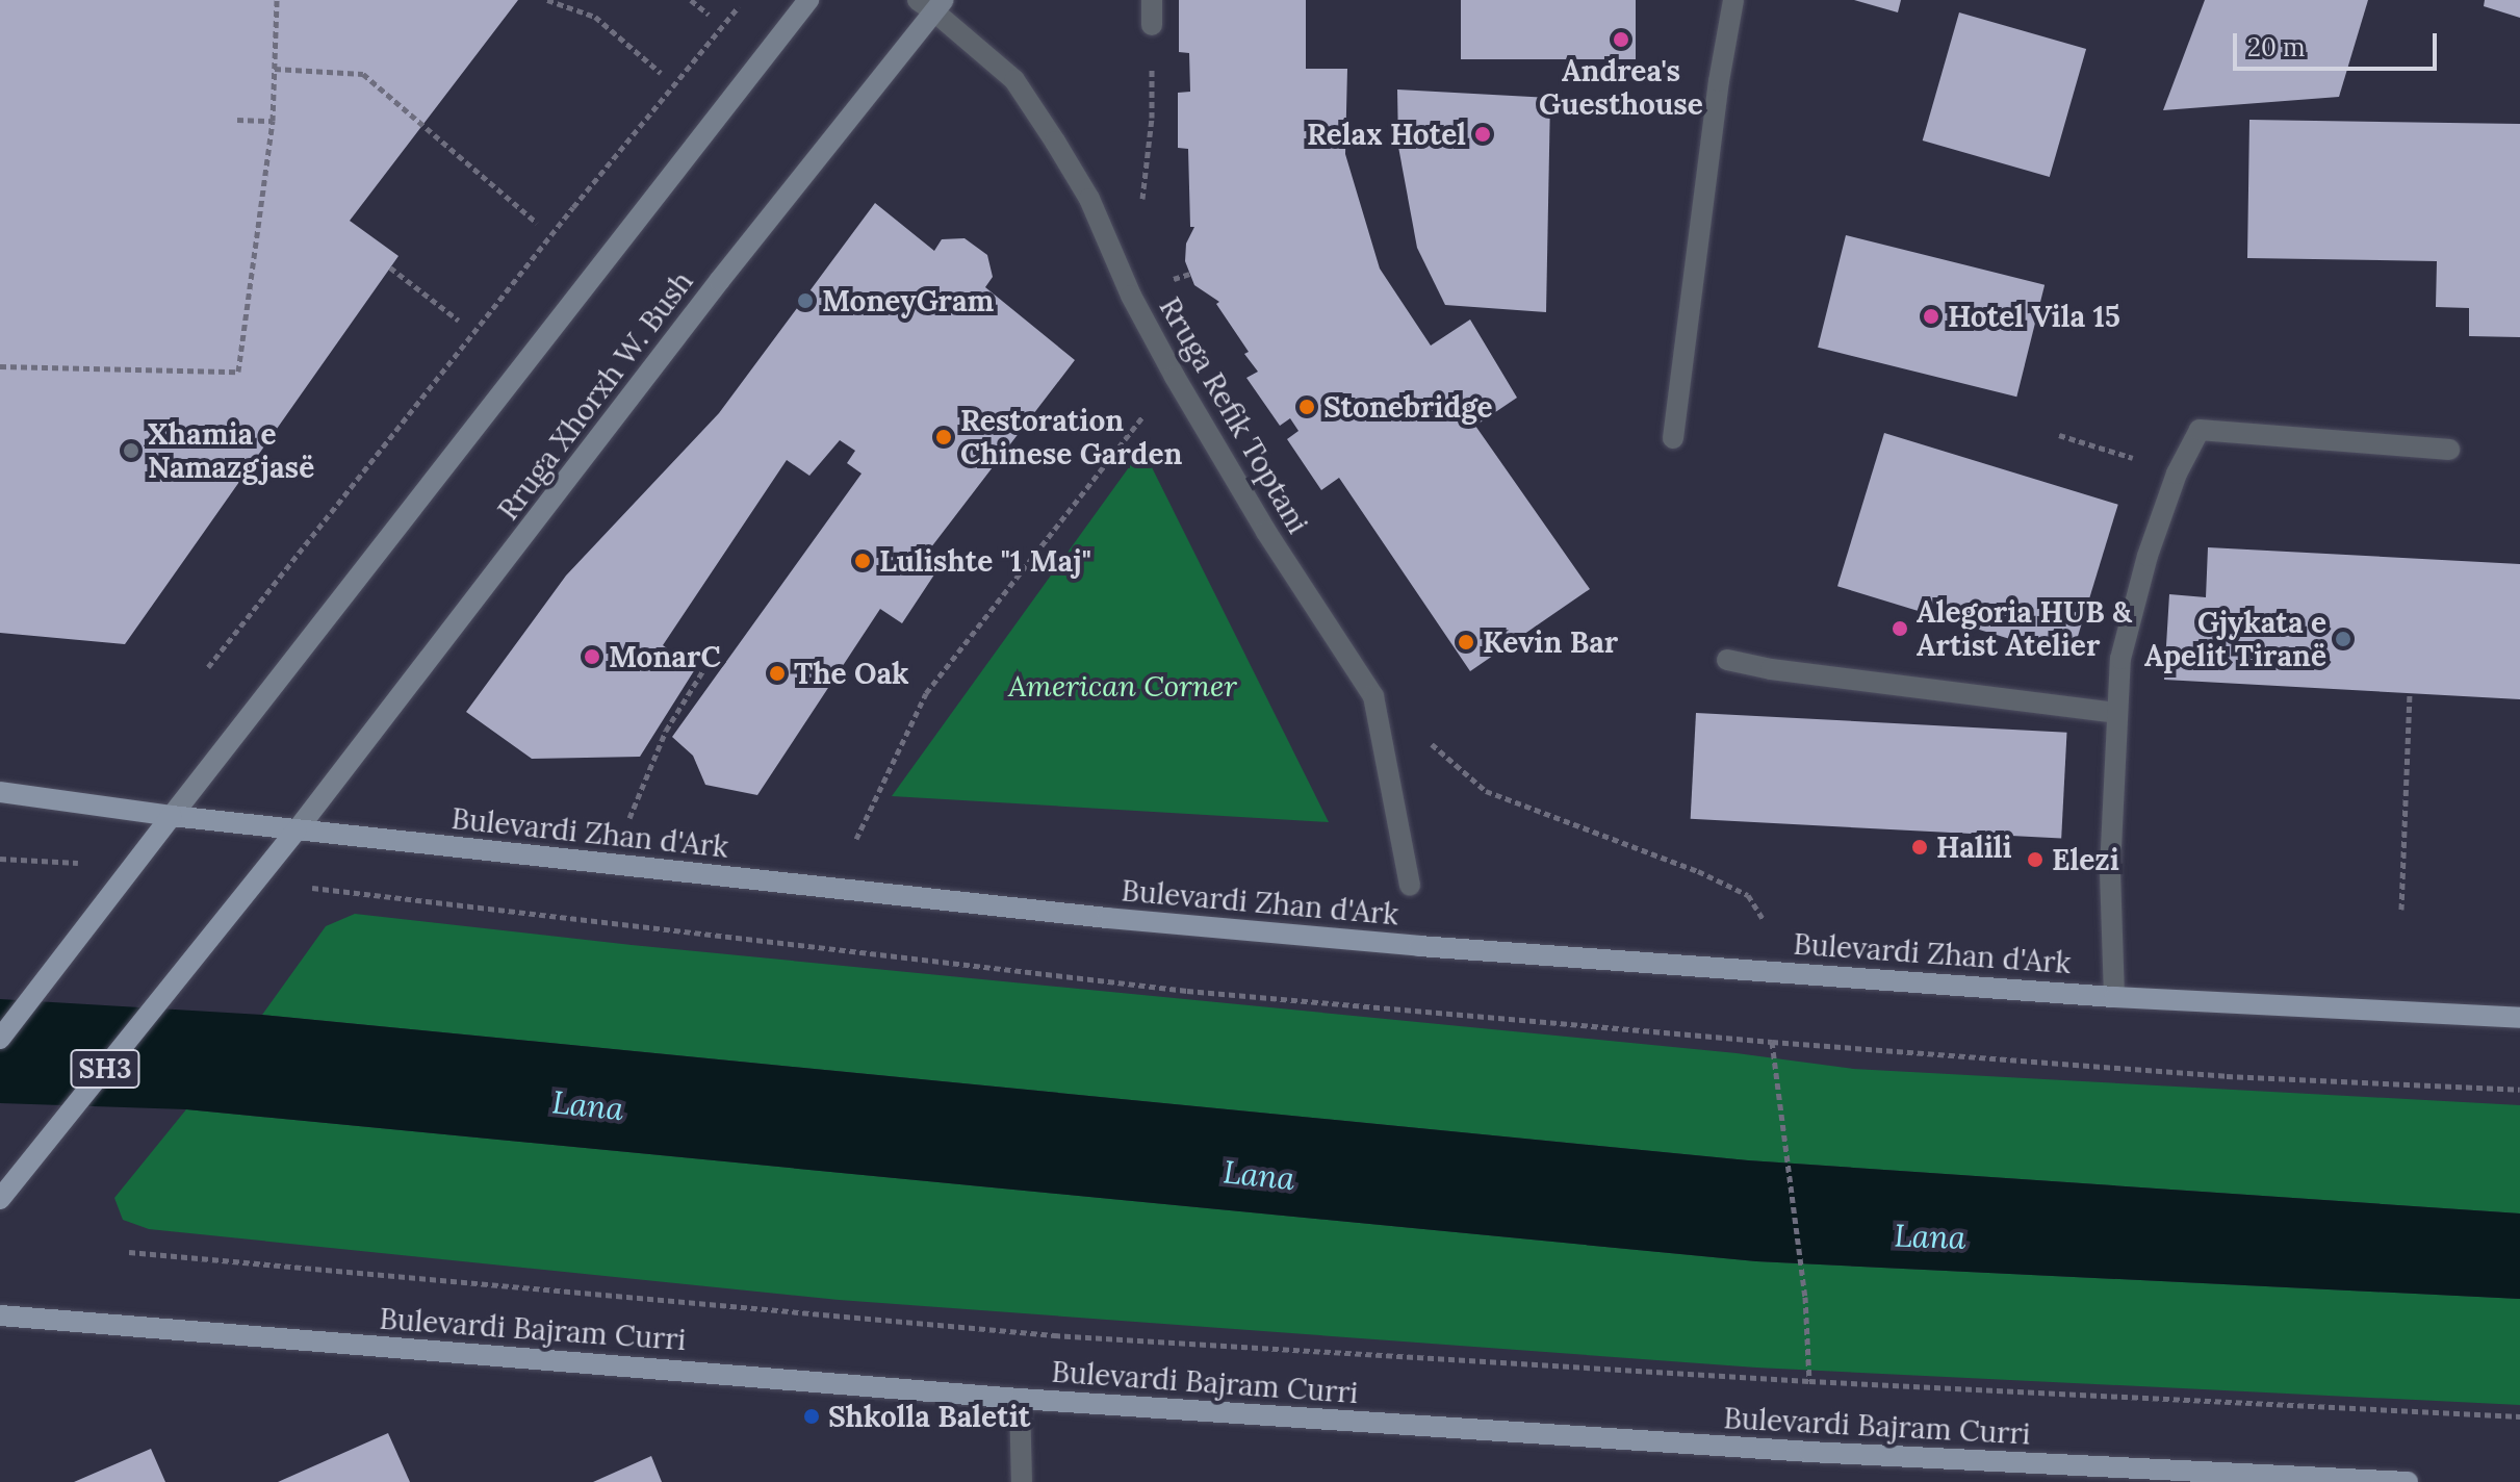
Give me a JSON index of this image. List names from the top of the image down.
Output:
{
  "streets": {
    "main road": [
      "Rruga Xhorxh W. Bush",
      "Bulevardi Zhan d'Ark",
      "SH3",
      "Bulevardi Bajram Curri"
    ],
    "street": ["Rruga Refik Toptani"]
  },
  "crossings": [
    ["Rruga Xhorxh W. Bush", "Rruga Refik Toptani"],
    ["Rruga Xhorxh W. Bush", "Bulevardi Zhan d'Ark"],
    ["Rruga Xhorxh W. Bush", "SH3"],
    ["Bulevardi Zhan d'Ark", "SH3"]
  ],
  "water": ["Lana"],
  "parks": ["American Corner"],
  "places": [
    "Andrea's Guesthouse",
    "Relax Hotel",
    "MoneyGram",
    "Hotel Vila 15",
    "Stonebridge",
    "Restoration Chinese Garden",
    "Xhamia e Namazgjasë",
    "Lulishte \"1 Maj\"",
    "Alegoria HUB & Artist Atelier",
    "Gjykata e Apelit Tiranë",
    "Kevin Bar",
    "MonarC",
    "The Oak",
    "Halili",
    "Elezi",
    "Shkolla Baletit"
  ],
  "scale_bar": "20 m"
}
